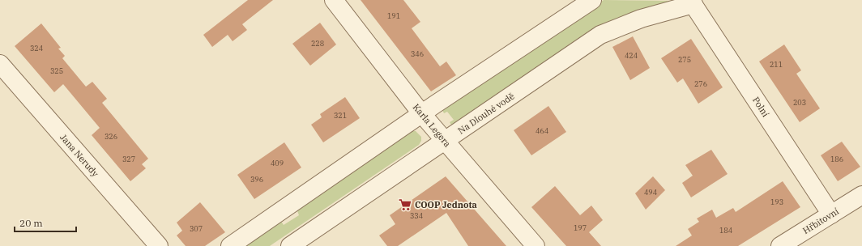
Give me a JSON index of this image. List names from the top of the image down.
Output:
{
  "streets": {
    "street": [
      "Polní",
      "Na Dlouhé vodě",
      "Karla Legera",
      "Jana Nerudy",
      "Hřbitovní"
    ]
  },
  "crossings": [
    ["Polní", "Na Dlouhé vodě"],
    ["Polní", "Hřbitovní"],
    ["Na Dlouhé vodě", "Karla Legera"]
  ],
  "places": {
    "supermarket": ["COOP Jednota"]
  },
  "house_numbers": [
    "191",
    "228",
    "324",
    "346",
    "424",
    "275",
    "211",
    "325",
    "276",
    "203",
    "321",
    "464",
    "326",
    "327",
    "186",
    "409",
    "396",
    "494",
    "193",
    "334",
    "197",
    "307",
    "184"
  ],
  "scale_bar": "20 m"
}
